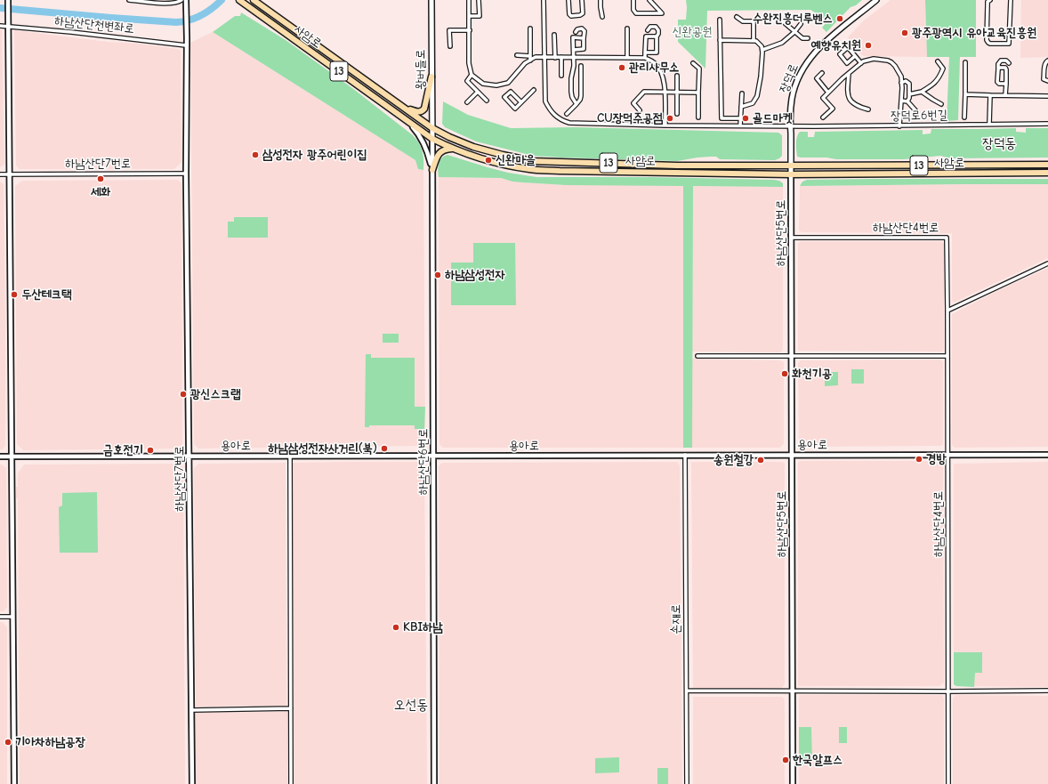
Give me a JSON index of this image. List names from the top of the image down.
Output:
{
  "streets": {
    "main road": [
      "사암로",
      "왕버들로",
      "13",
      "장덕로"
    ],
    "street": [
      "하남산단천변좌로",
      "장덕로6번길",
      "하남산단7번로",
      "하남산단4번로",
      "하남산단5번로",
      "용아로",
      "하남산단6번로",
      "손재로"
    ]
  },
  "crossings": [
    ["하남산단천변좌로", "하남산단7번로"],
    ["사암로", "왕버들로"],
    ["사암로", "장덕로"],
    ["사암로", "하남산단5번로"],
    ["사암로", "하남산단6번로"],
    ["왕버들로", "하남산단6번로"],
    ["장덕로", "장덕로6번길"],
    ["장덕로", "하남산단5번로"],
    ["하남산단7번로", "용아로"],
    ["하남산단4번로", "하남산단5번로"],
    ["하남산단4번로", "용아로"],
    ["하남산단5번로", "용아로"],
    ["용아로", "하남산단6번로"],
    ["용아로", "손재로"]
  ],
  "districts": ["장덕동", "오선동"],
  "parks": ["신완공원"],
  "places": [
    "수완진흥더루벤스",
    "광주광역시 유아교육진흥원",
    "예향유치원",
    "관리사무소",
    "CU장덕주공점",
    "골드마켓",
    "삼성전자 광주어린이집",
    "신완마을",
    "세화",
    "하남삼성전자",
    "두산테크택",
    "화천기공",
    "광신스크랩",
    "하남삼성전자사거리(북)",
    "금호전기",
    "경방",
    "송원철강",
    "KBI하남",
    "기아차하남공장",
    "한국알프스"
  ]
}
